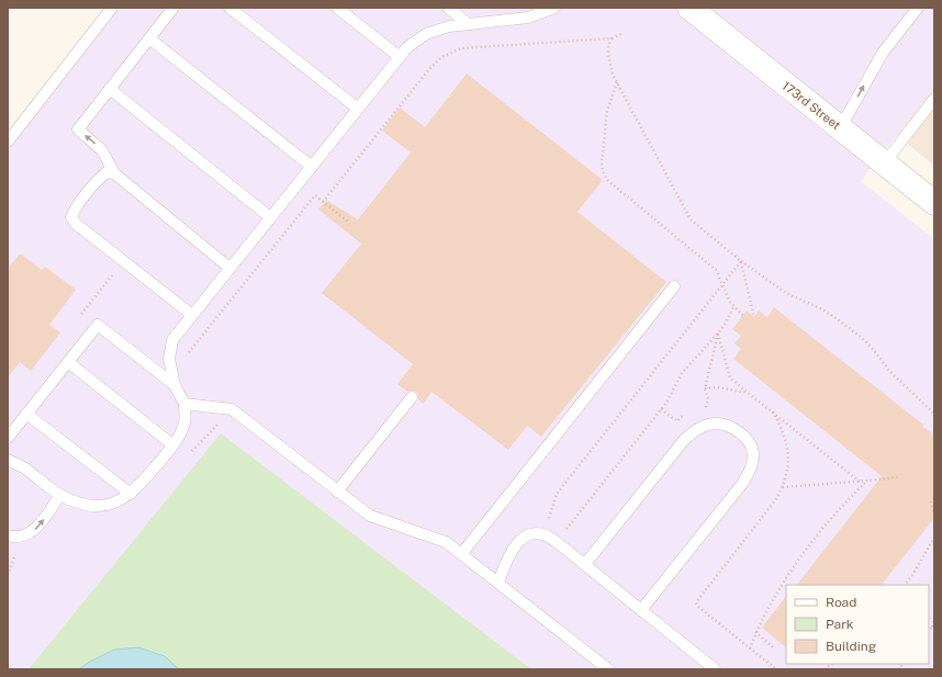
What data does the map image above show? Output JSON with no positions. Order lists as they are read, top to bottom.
{
  "streets": {
    "street": ["173rd Street"]
  },
  "legend": ["Road", "Park", "Building"]
}
